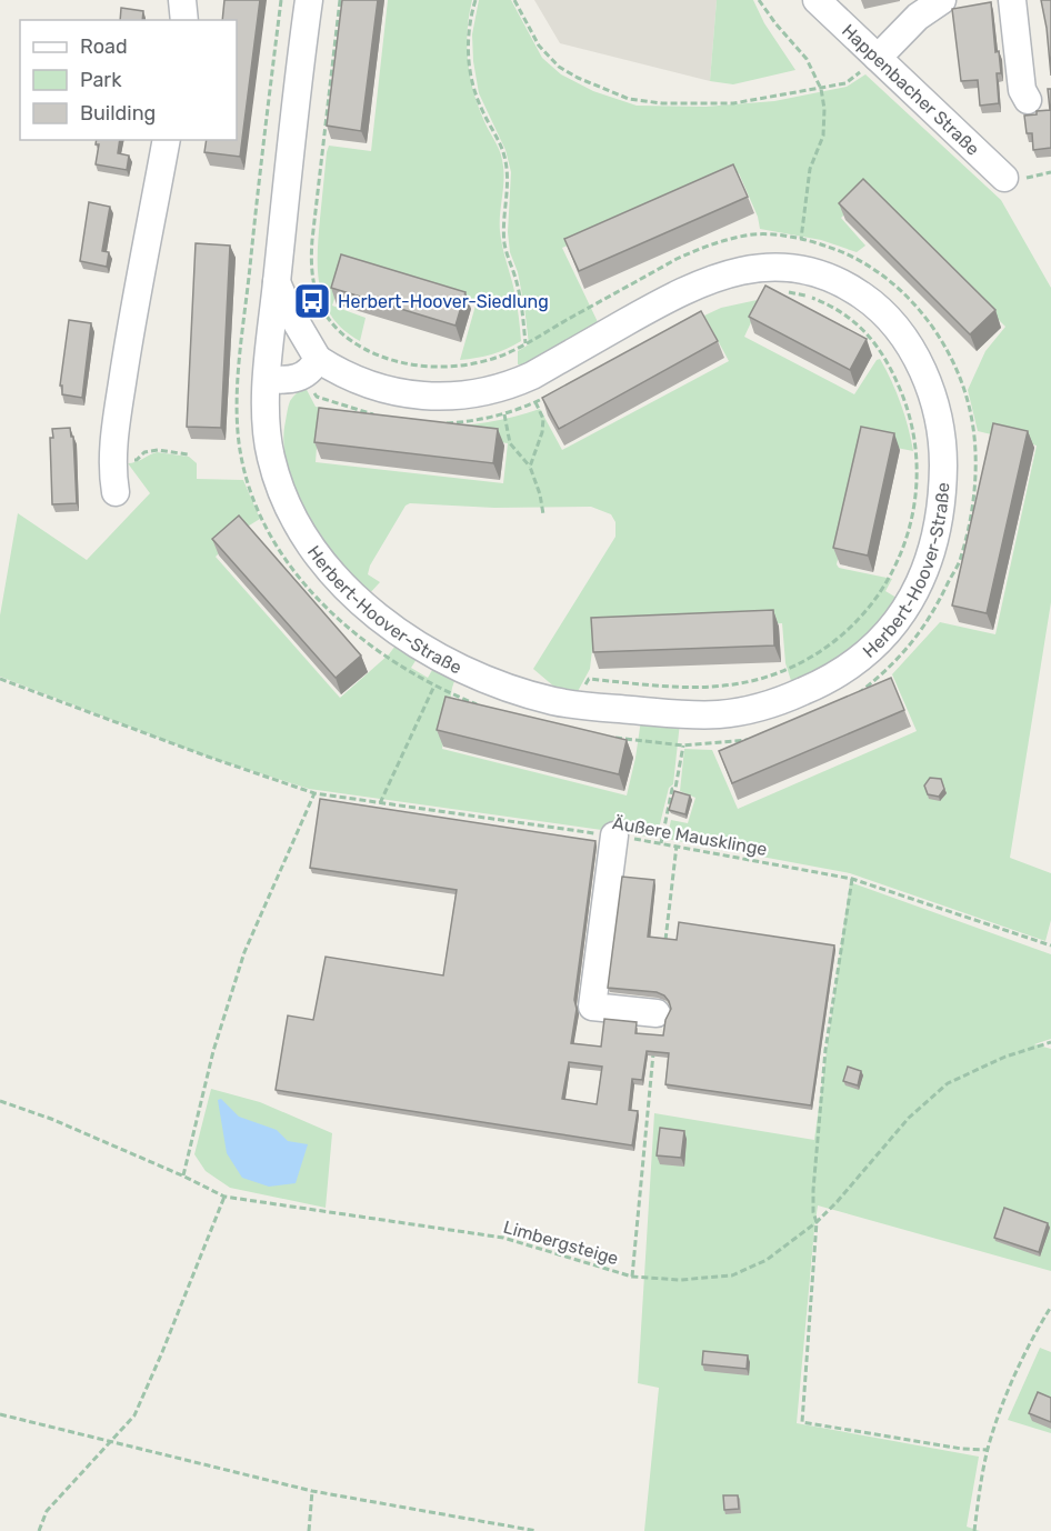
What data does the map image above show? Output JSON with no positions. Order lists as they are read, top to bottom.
{
  "streets": {
    "street": ["Happenbacher Straße", "Herbert-Hoover-Straße"],
    "path": ["Äußere Mausklinge", "Limbergsteige"]
  },
  "places": {
    "bus stop": ["Herbert-Hoover-Siedlung"]
  },
  "legend": ["Road", "Park", "Building"]
}
